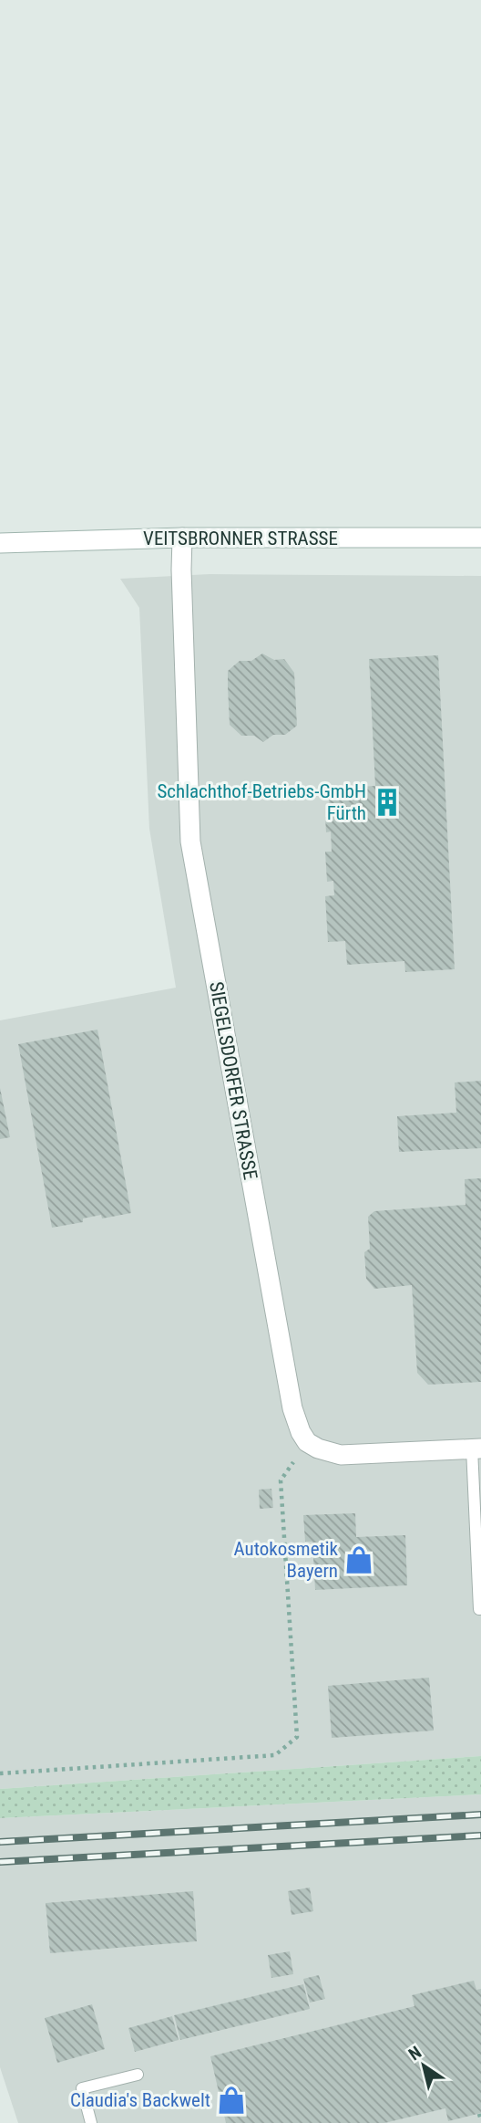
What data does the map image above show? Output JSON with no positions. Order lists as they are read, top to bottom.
{
  "streets": {
    "street": ["VEITSBRONNER STRASSE", "SIEGELSDORFER STRASSE"]
  },
  "crossings": [
    ["VEITSBRONNER STRASSE", "SIEGELSDORFER STRASSE"]
  ],
  "places": {
    "building": ["Schlachthof-Betriebs-GmbH Fürth"],
    "shop": ["Autokosmetik Bayern", "Claudia's Backwelt"]
  },
  "north": "top left"
}
